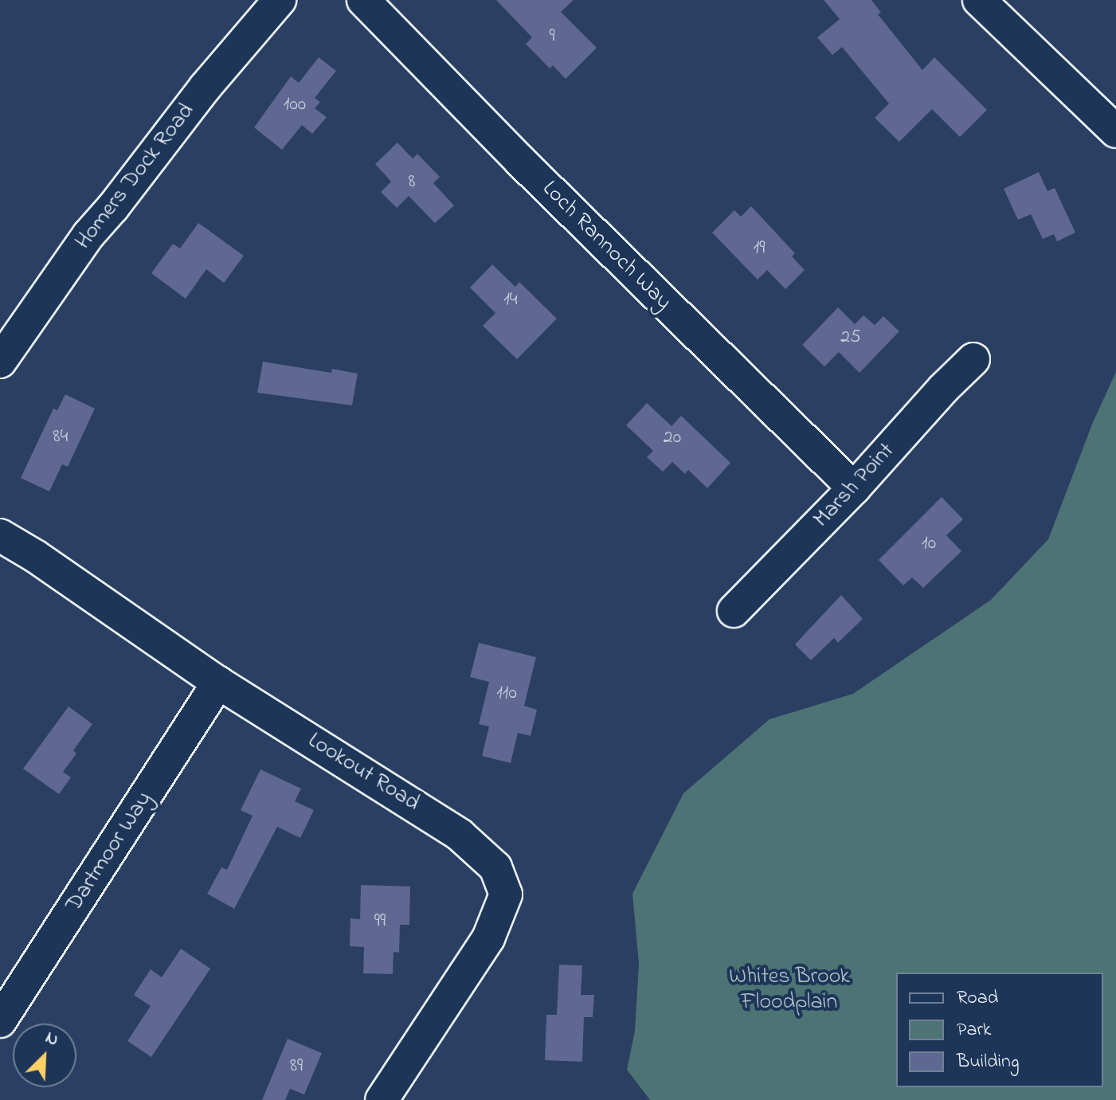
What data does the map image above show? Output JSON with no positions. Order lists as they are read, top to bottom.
{
  "streets": {
    "street": [
      "Homers Dock Road",
      "Loch Rannoch Way",
      "Marsh Point",
      "Lookout Road",
      "Dartmoor Way"
    ]
  },
  "crossings": [
    ["Loch Rannoch Way", "Marsh Point"],
    ["Lookout Road", "Dartmoor Way"]
  ],
  "parks": ["Whites Brook Floodplain"],
  "house_numbers": [
    "9",
    "100",
    "8",
    "19",
    "14",
    "25",
    "84",
    "20",
    "10",
    "110",
    "99",
    "89"
  ],
  "legend": ["Road", "Park", "Building"],
  "north": "top right"
}
